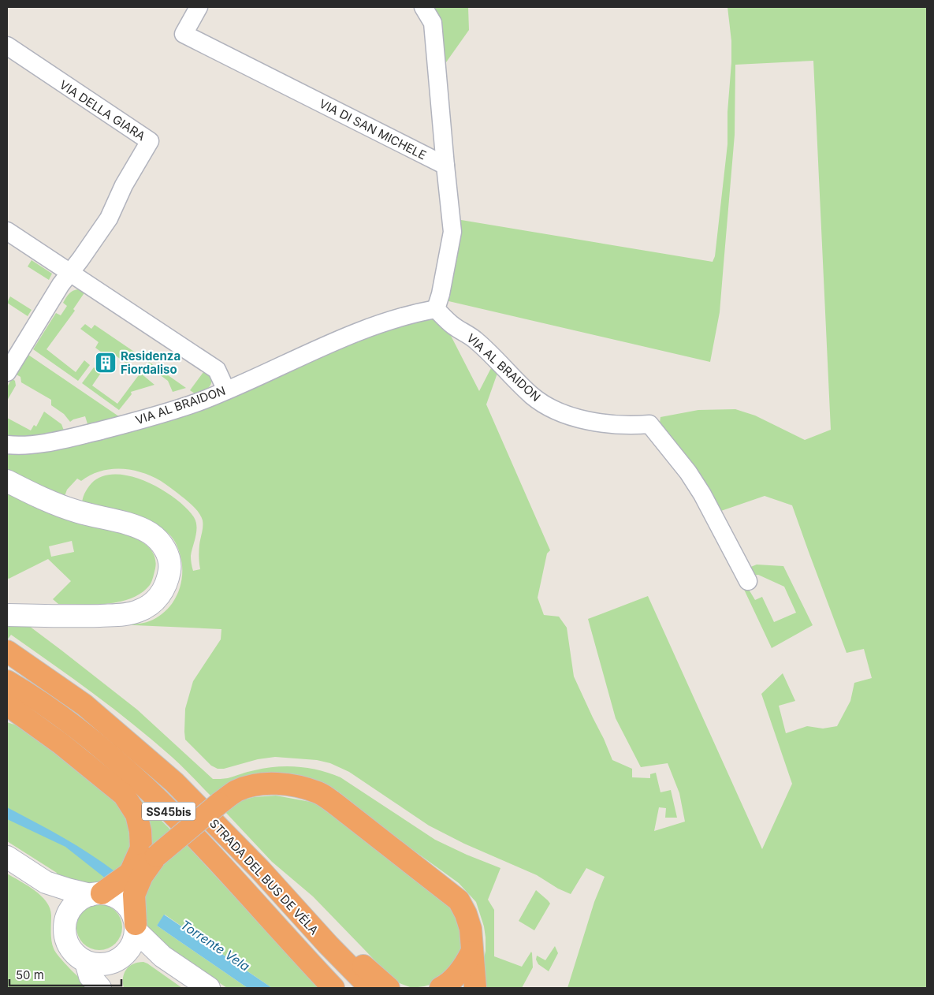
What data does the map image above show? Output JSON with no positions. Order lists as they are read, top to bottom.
{
  "streets": {
    "highway": ["SS45bis", "STRADA DEL BUS DE VÉLA"],
    "street": ["VIA DELLA GIARA", "VIA DI SAN MICHELE", "VIA AL BRAIDON"]
  },
  "water": ["Torrente Vela"],
  "places": {
    "building": ["Residenza Fiordaliso"]
  },
  "scale_bar": "50 m"
}
